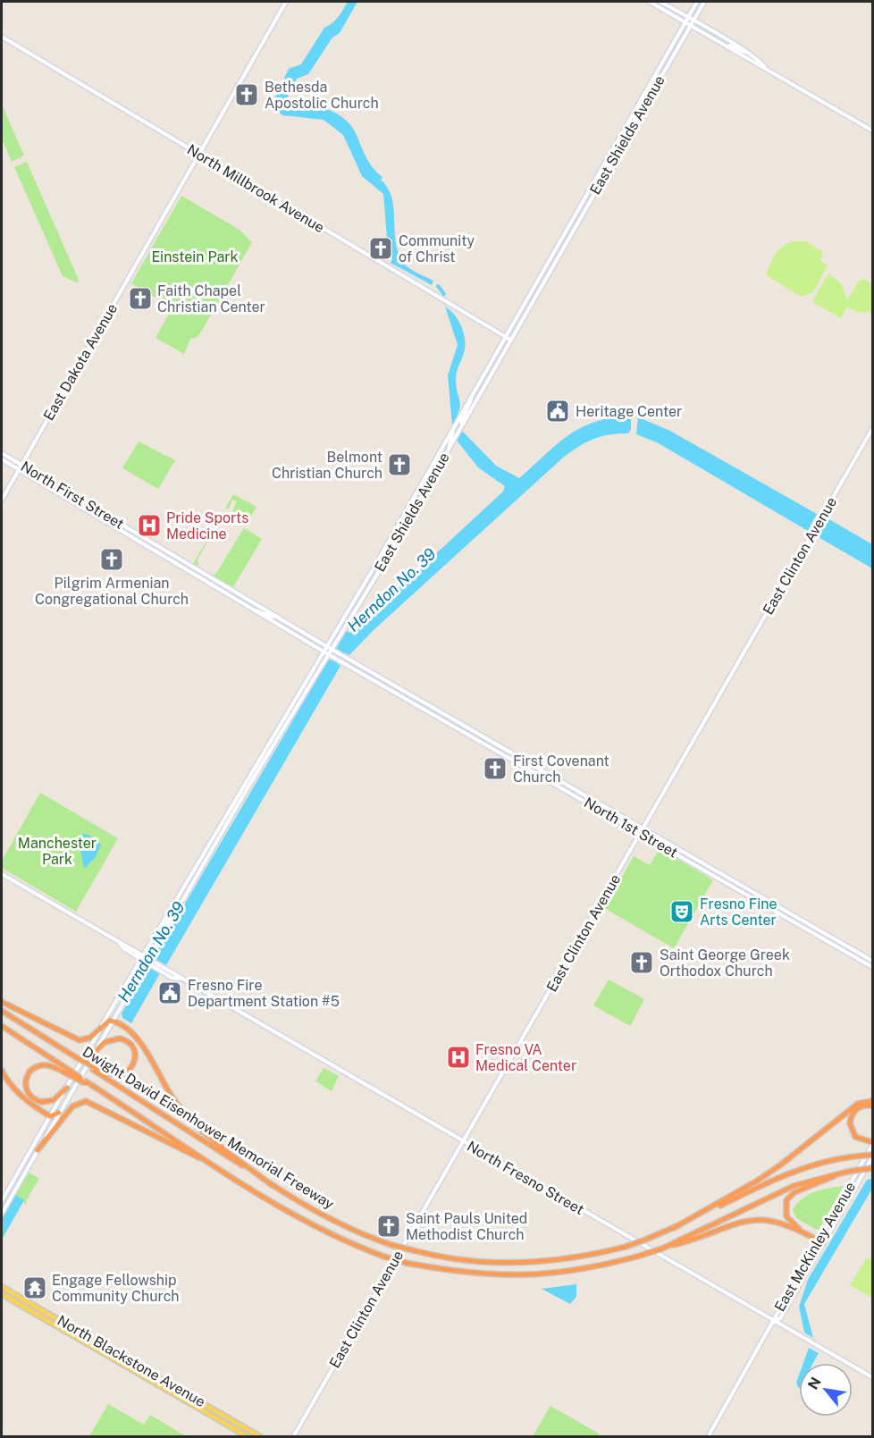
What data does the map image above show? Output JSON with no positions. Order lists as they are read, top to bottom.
{
  "streets": {
    "highway": ["Dwight David Eisenhower Memorial Freeway"],
    "main road": [
      "East Shields Avenue",
      "North Millbrook Avenue",
      "East Dakota Avenue",
      "North First Street",
      "East Clinton Avenue",
      "North 1st Street",
      "North Fresno Street",
      "East McKinley Avenue",
      "North Blackstone Avenue"
    ]
  },
  "crossings": [
    ["East Shields Avenue", "North Millbrook Avenue"],
    ["East Shields Avenue", "North First Street"],
    ["East Shields Avenue", "North Fresno Street"],
    ["North Millbrook Avenue", "East Dakota Avenue"],
    ["East Dakota Avenue", "North First Street"],
    ["North First Street", "North 1st Street"],
    ["East Clinton Avenue", "North 1st Street"],
    ["East Clinton Avenue", "North Fresno Street"],
    ["Dwight David Eisenhower Memorial Freeway", "East McKinley Avenue"],
    ["North Fresno Street", "East McKinley Avenue"]
  ],
  "water": ["Herndon No. 39"],
  "parks": ["Einstein Park", "Manchester Park"],
  "places": {
    "church": [
      "Bethesda Apostolic Church",
      "Community of Christ",
      "Faith Chapel Christian Center",
      "Belmont Christian Church",
      "Pilgrim Armenian Congregational Church",
      "First Covenant Church",
      "Saint George Greek Orthodox Church",
      "Saint Pauls United Methodist Church"
    ],
    "public building": ["Heritage Center", "Fresno Fire Department Station #5"],
    "hospital": ["Pride Sports Medicine", "Fresno VA Medical Center"],
    "theatre": ["Fresno Fine Arts Center"],
    "temple": ["Engage Fellowship Community Church"]
  },
  "north": "top left"
}
